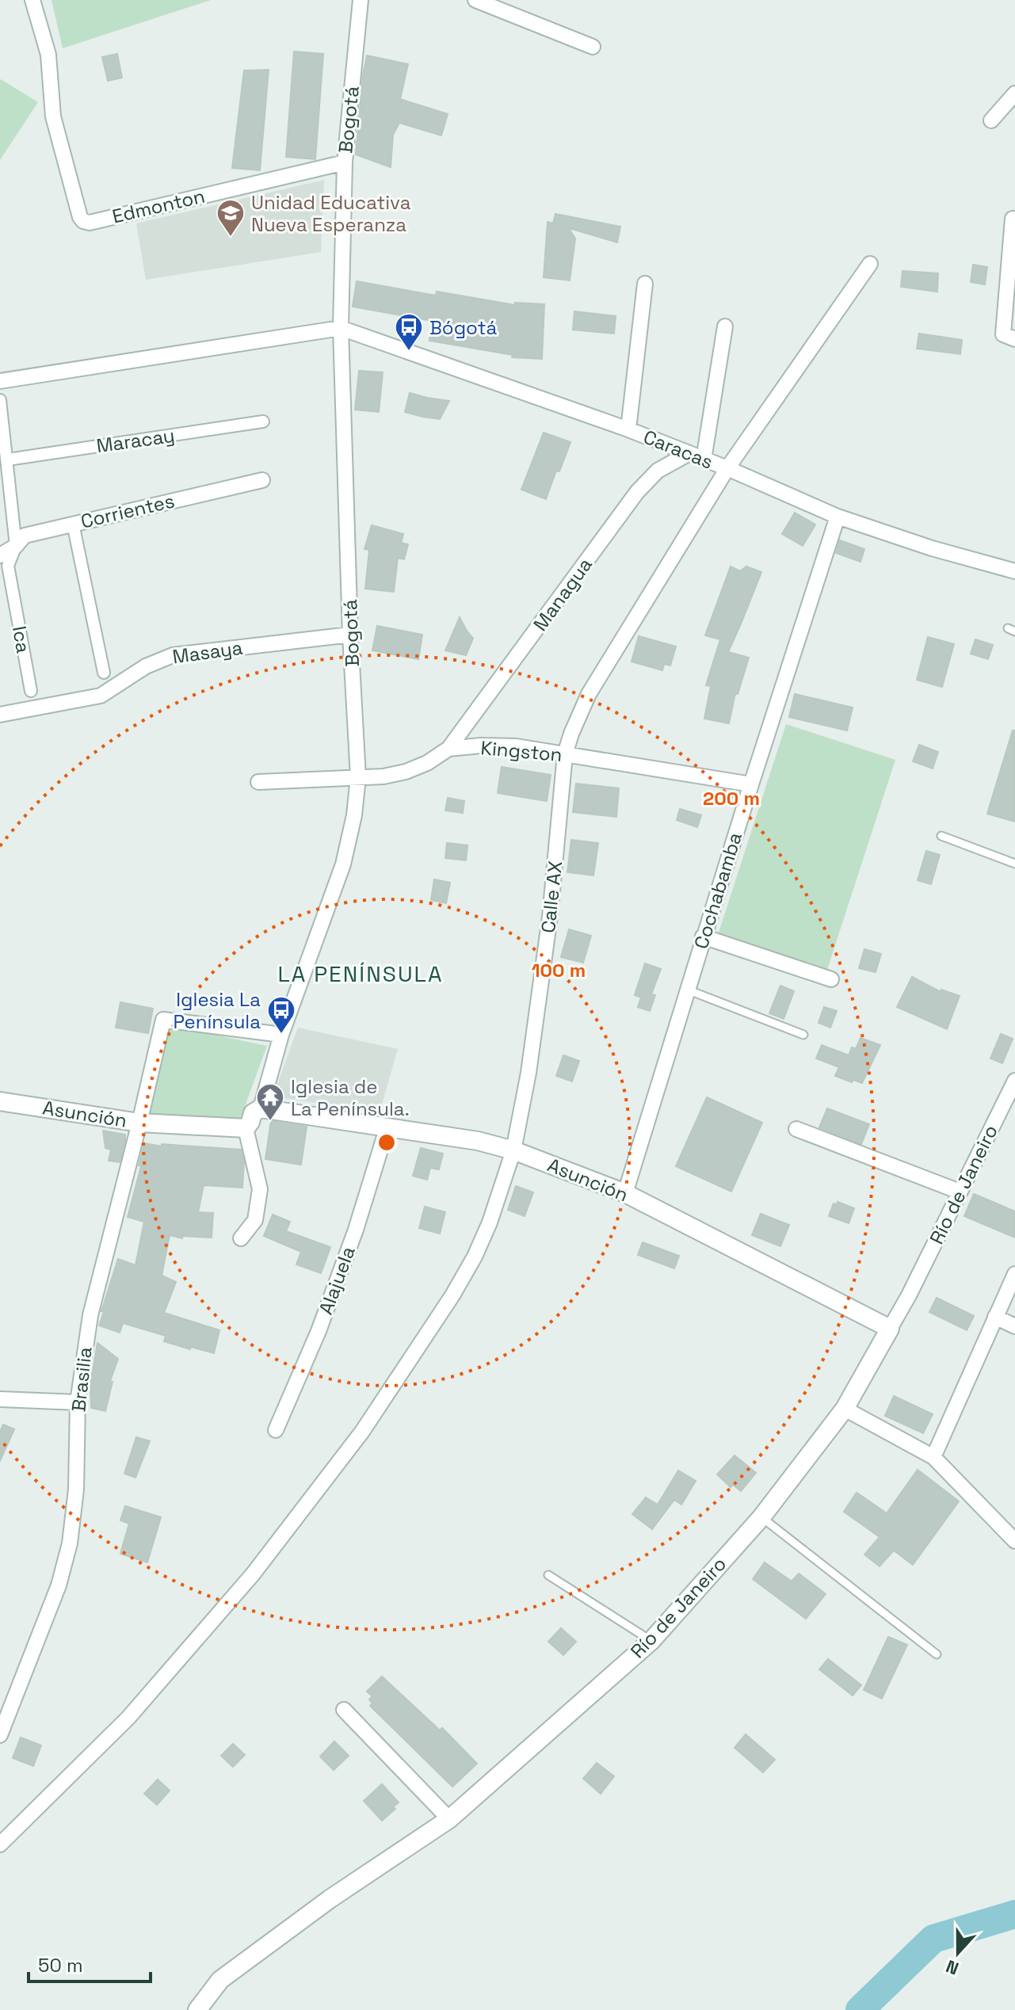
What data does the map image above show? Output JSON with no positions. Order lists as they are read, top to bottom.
{
  "streets": {
    "street": [
      "Bogotá",
      "Edmonton",
      "Maracay",
      "Caracas",
      "Corrientes",
      "Managua",
      "Ica",
      "Masaya",
      "Kingston",
      "Cochabamba",
      "Calle AX",
      "Asunción",
      "Río de Janeiro",
      "Alajuela",
      "Brasilia"
    ]
  },
  "crossings": [
    ["Bogotá", "Edmonton"],
    ["Bogotá", "Caracas"],
    ["Bogotá", "Masaya"],
    ["Bogotá", "Kingston"],
    ["Bogotá", "Asunción"],
    ["Bogotá", "Brasilia"],
    ["Maracay", "Ica"],
    ["Caracas", "Managua"],
    ["Caracas", "Cochabamba"],
    ["Caracas", "Calle AX"],
    ["Corrientes", "Ica"],
    ["Managua", "Kingston"],
    ["Kingston", "Cochabamba"],
    ["Kingston", "Calle AX"],
    ["Cochabamba", "Asunción"],
    ["Calle AX", "Asunción"],
    ["Asunción", "Río de Janeiro"],
    ["Asunción", "Alajuela"],
    ["Asunción", "Brasilia"]
  ],
  "districts": ["LA PENÍNSULA"],
  "places": {
    "school or university": ["Unidad Educativa Nueva Esperanza"],
    "bus stop": ["Bógotá", "Iglesia La Península"],
    "temple": ["Iglesia de La Península."]
  },
  "scale_bar": "50 m",
  "north": "bottom",
  "rings": ["200 m", "100 m"]
}
